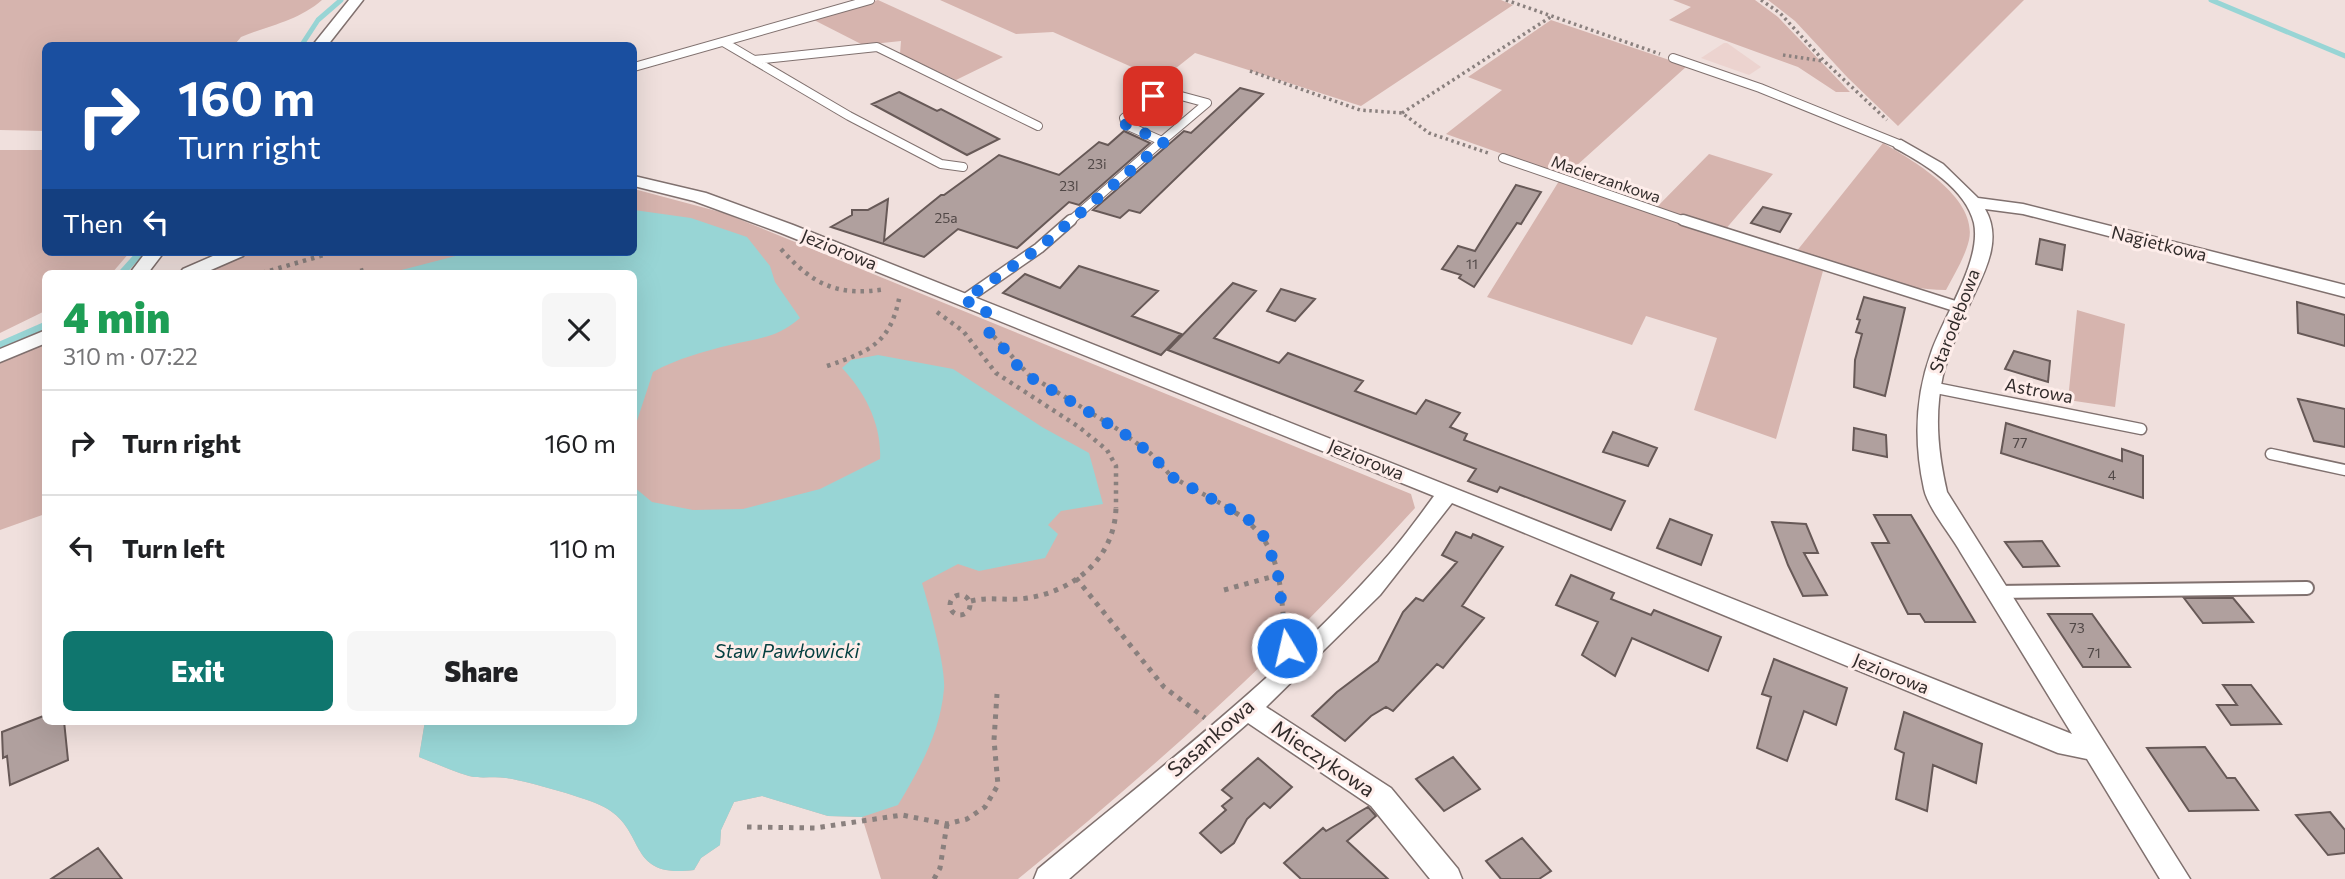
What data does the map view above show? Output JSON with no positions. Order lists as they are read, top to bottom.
{
  "streets": {
    "street": [
      "Nagietkowa",
      "Jeziorowa",
      "Starodębowa",
      "Sasankowa",
      "Mieczykowa"
    ],
    "lane": ["Macierzankowa", "Astrowa"]
  },
  "crossings": [
    ["Macierzankowa", "Starodębowa"],
    ["Nagietkowa", "Starodębowa"],
    ["Jeziorowa", "Starodębowa"],
    ["Jeziorowa", "Sasankowa"],
    ["Starodębowa", "Astrowa"],
    ["Sasankowa", "Mieczykowa"]
  ],
  "water": ["Staw Pawłowicki"],
  "house_numbers": [
    "23i",
    "23l",
    "25a",
    "11",
    "77",
    "4",
    "73",
    "71"
  ],
  "page": {
    "turn": ["160 m", "Turn right"],
    "then": "Then",
    "heading": ["4 min", "310 m · 07:22"],
    "list": [
      {
        "name": "Turn right",
        "value": "160 m"
      },
      {
        "name": "Turn left",
        "value": "110 m"
      }
    ],
    "buttons": ["Exit", "Share"]
  }
}
